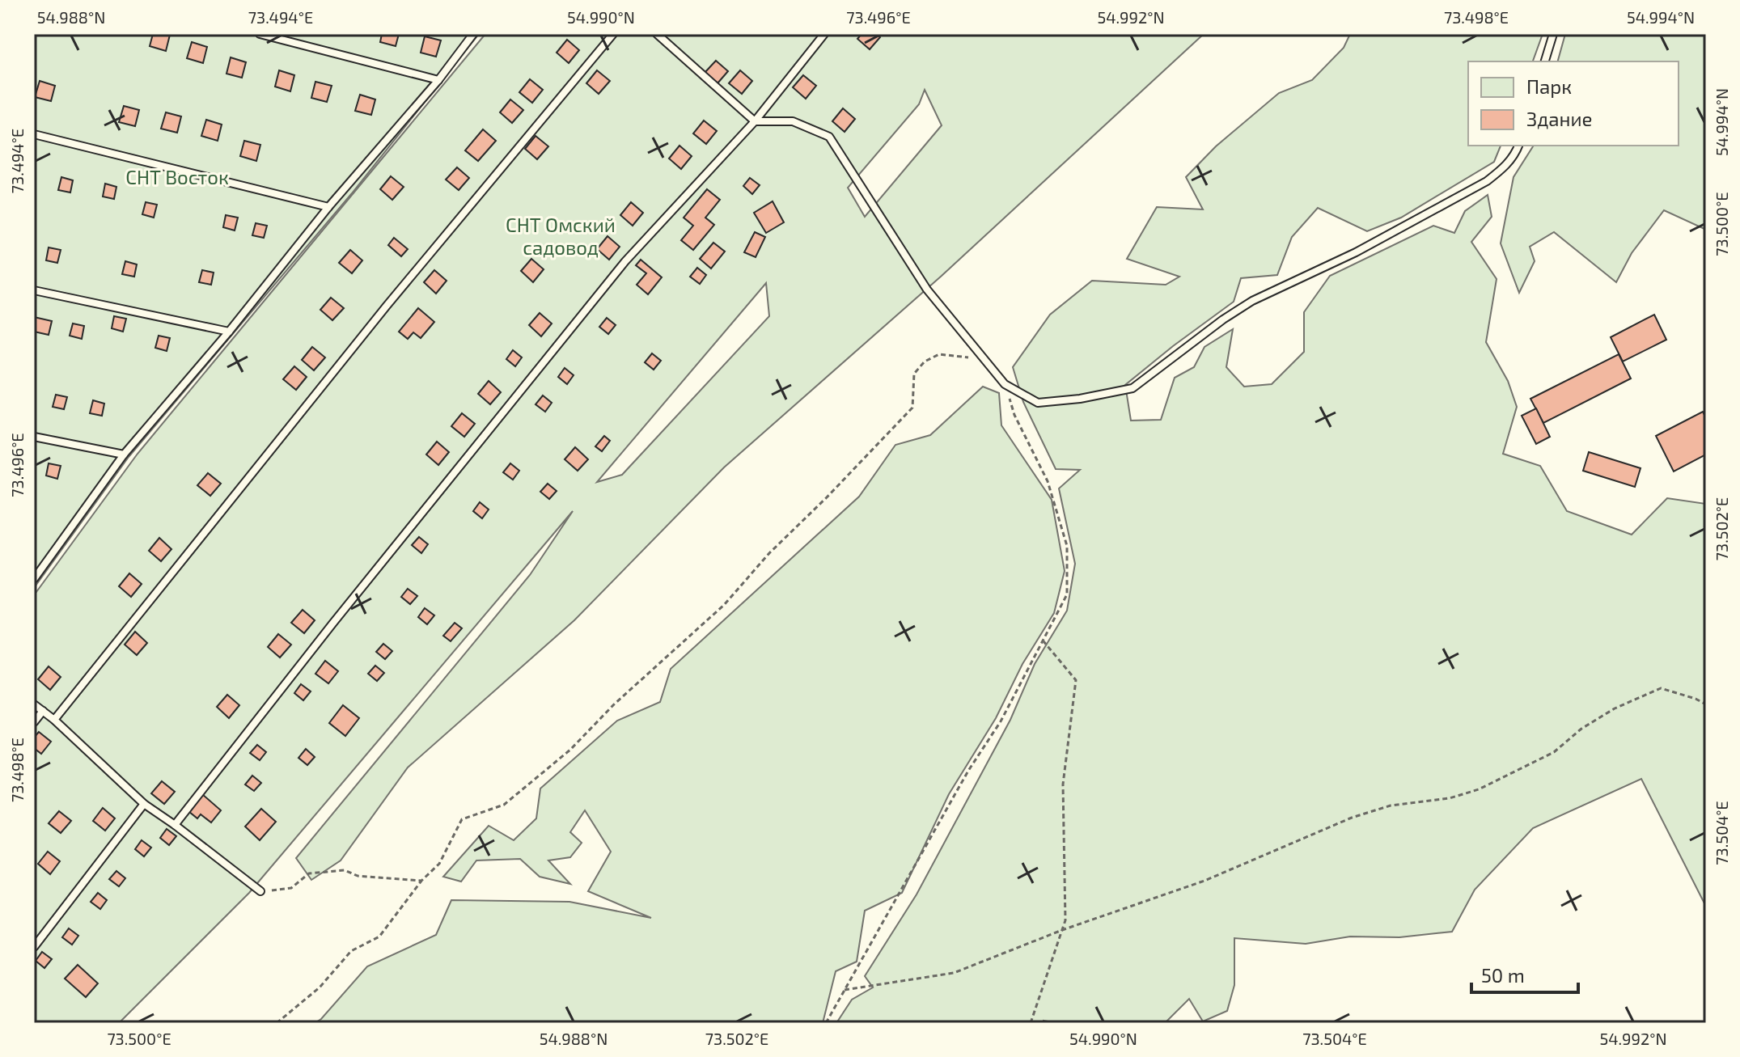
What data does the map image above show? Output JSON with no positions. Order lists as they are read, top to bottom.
{
  "parks": ["СНТ Восток", "СНТ Омский садовод"],
  "legend": ["Парк", "Здание"],
  "scale_bar": "50 m",
  "coordinates": [
    "54.988°N",
    "73.494°E",
    "54.990°N",
    "73.496°E",
    "54.992°N",
    "73.498°E",
    "54.994°N",
    "73.500°E",
    "73.502°E",
    "73.504°E"
  ]
}
